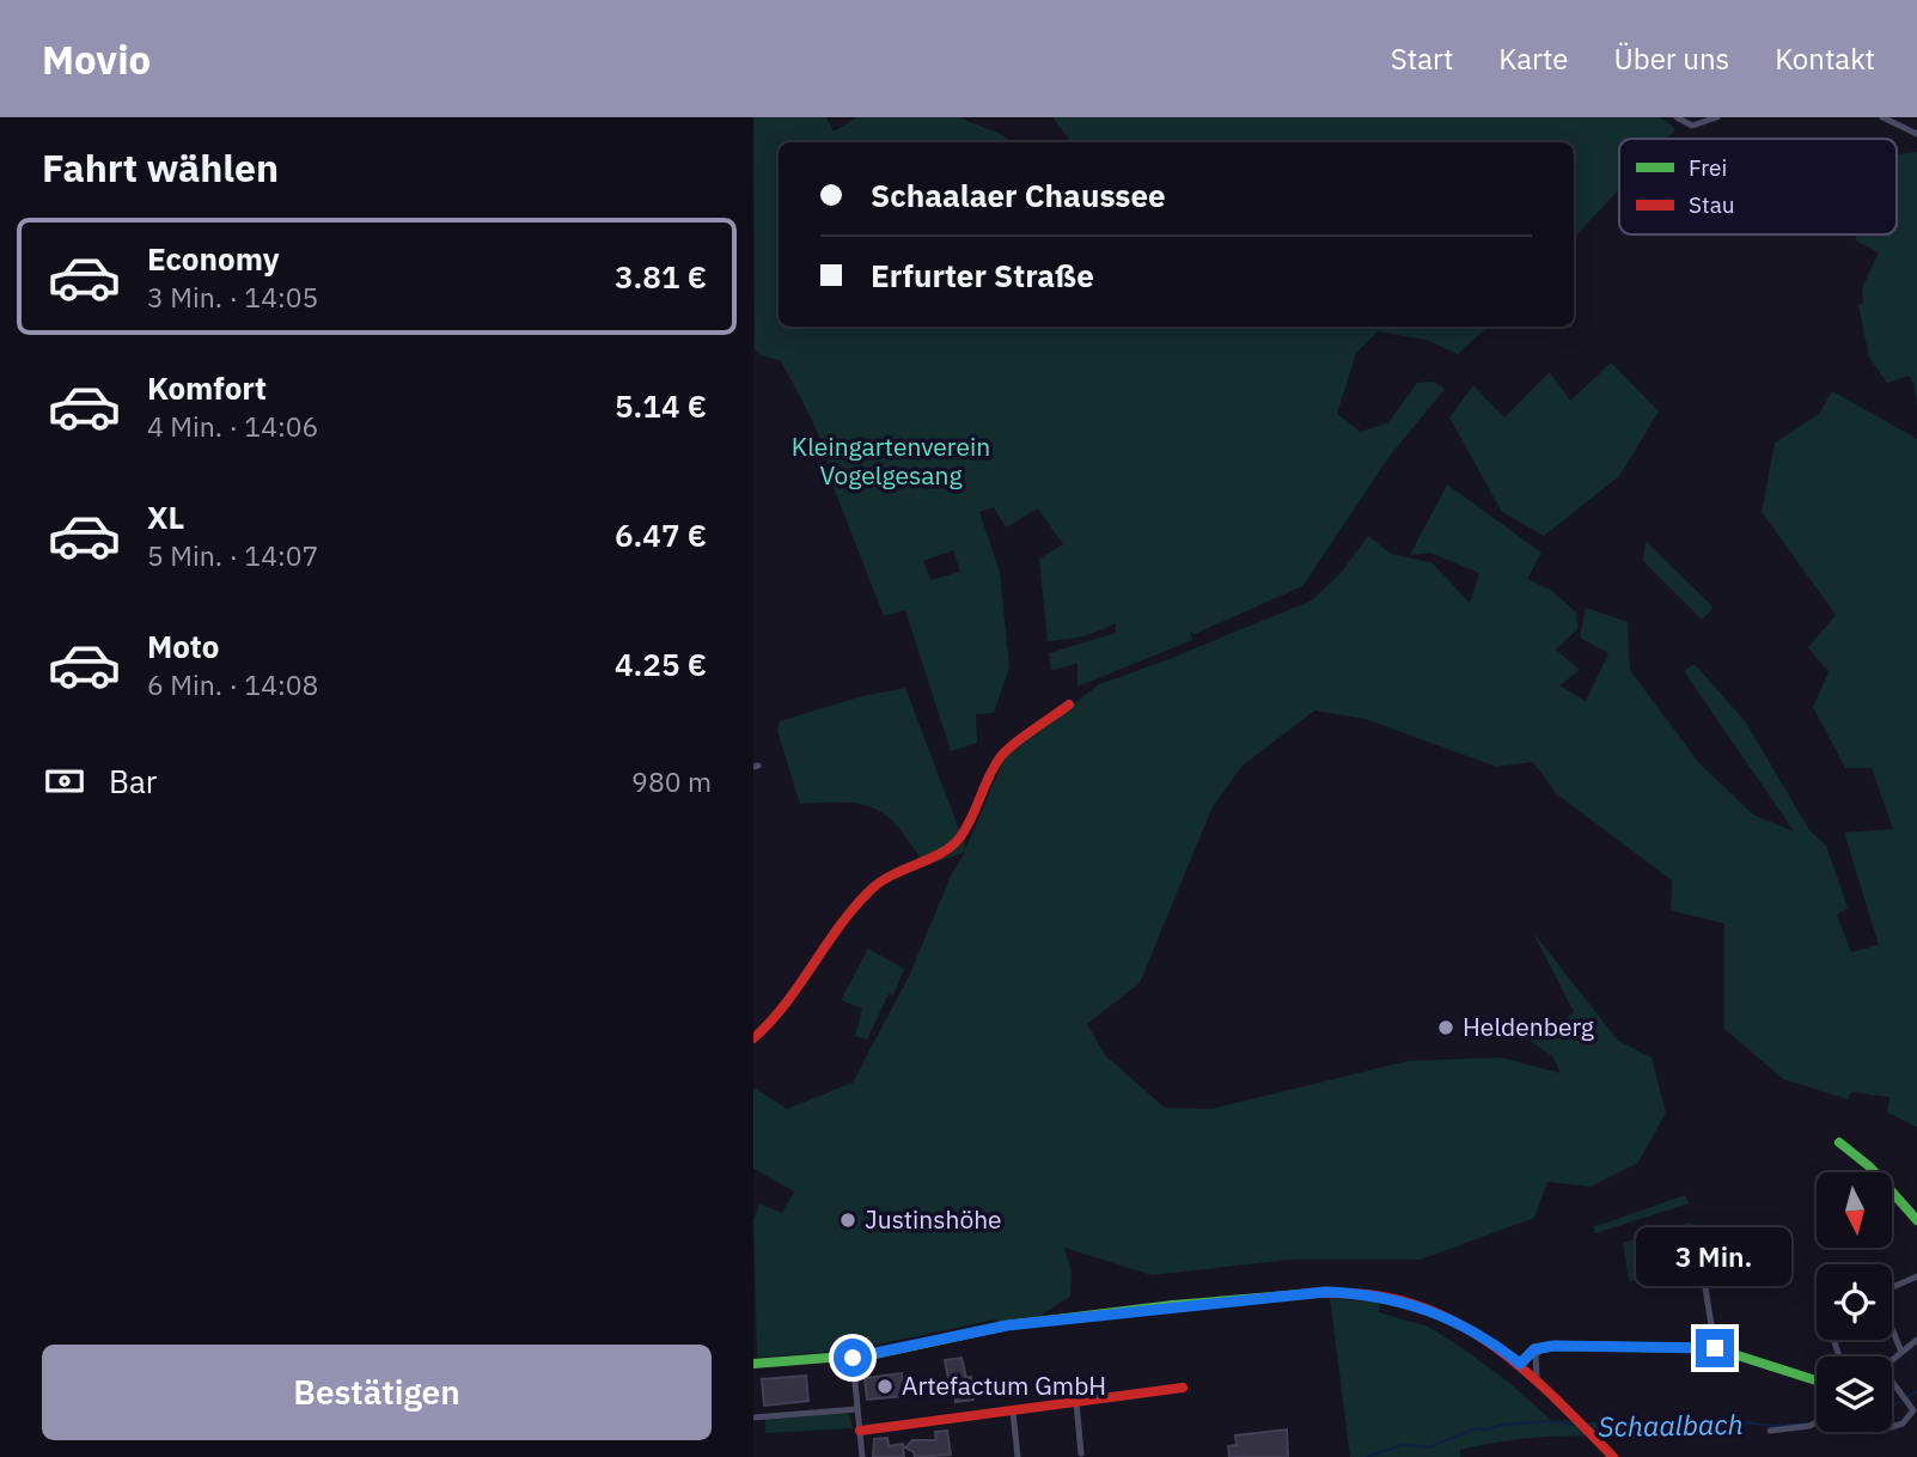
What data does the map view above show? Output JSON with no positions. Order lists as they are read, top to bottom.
{
  "water": ["Schaalbach"],
  "parks": ["Kleingartenverein Vogelgesang"],
  "places": ["Heldenberg", "Justinshöhe", "Artefactum GmbH"],
  "legend": ["Frei", "Stau"],
  "north": "bottom",
  "page": {
    "header": "Movio",
    "nav": [
      "Start",
      "Karte",
      "Über uns",
      "Kontakt"
    ],
    "heading": "Fahrt wählen",
    "banner": ["Schaalaer Chaussee", "Erfurter Straße"],
    "list": [
      {
        "name": "Economy",
        "note": "3 Min. · 14:05",
        "value": "3.81 €"
      },
      {
        "name": "Komfort",
        "note": "4 Min. · 14:06",
        "value": "5.14 €"
      },
      {
        "name": "XL",
        "note": "5 Min. · 14:07",
        "value": "6.47 €"
      },
      {
        "name": "Moto",
        "note": "6 Min. · 14:08",
        "value": "4.25 €"
      }
    ],
    "pay": ["Bar", "980 m"],
    "bubble": "3 Min.",
    "buttons": "Bestätigen"
  }
}
